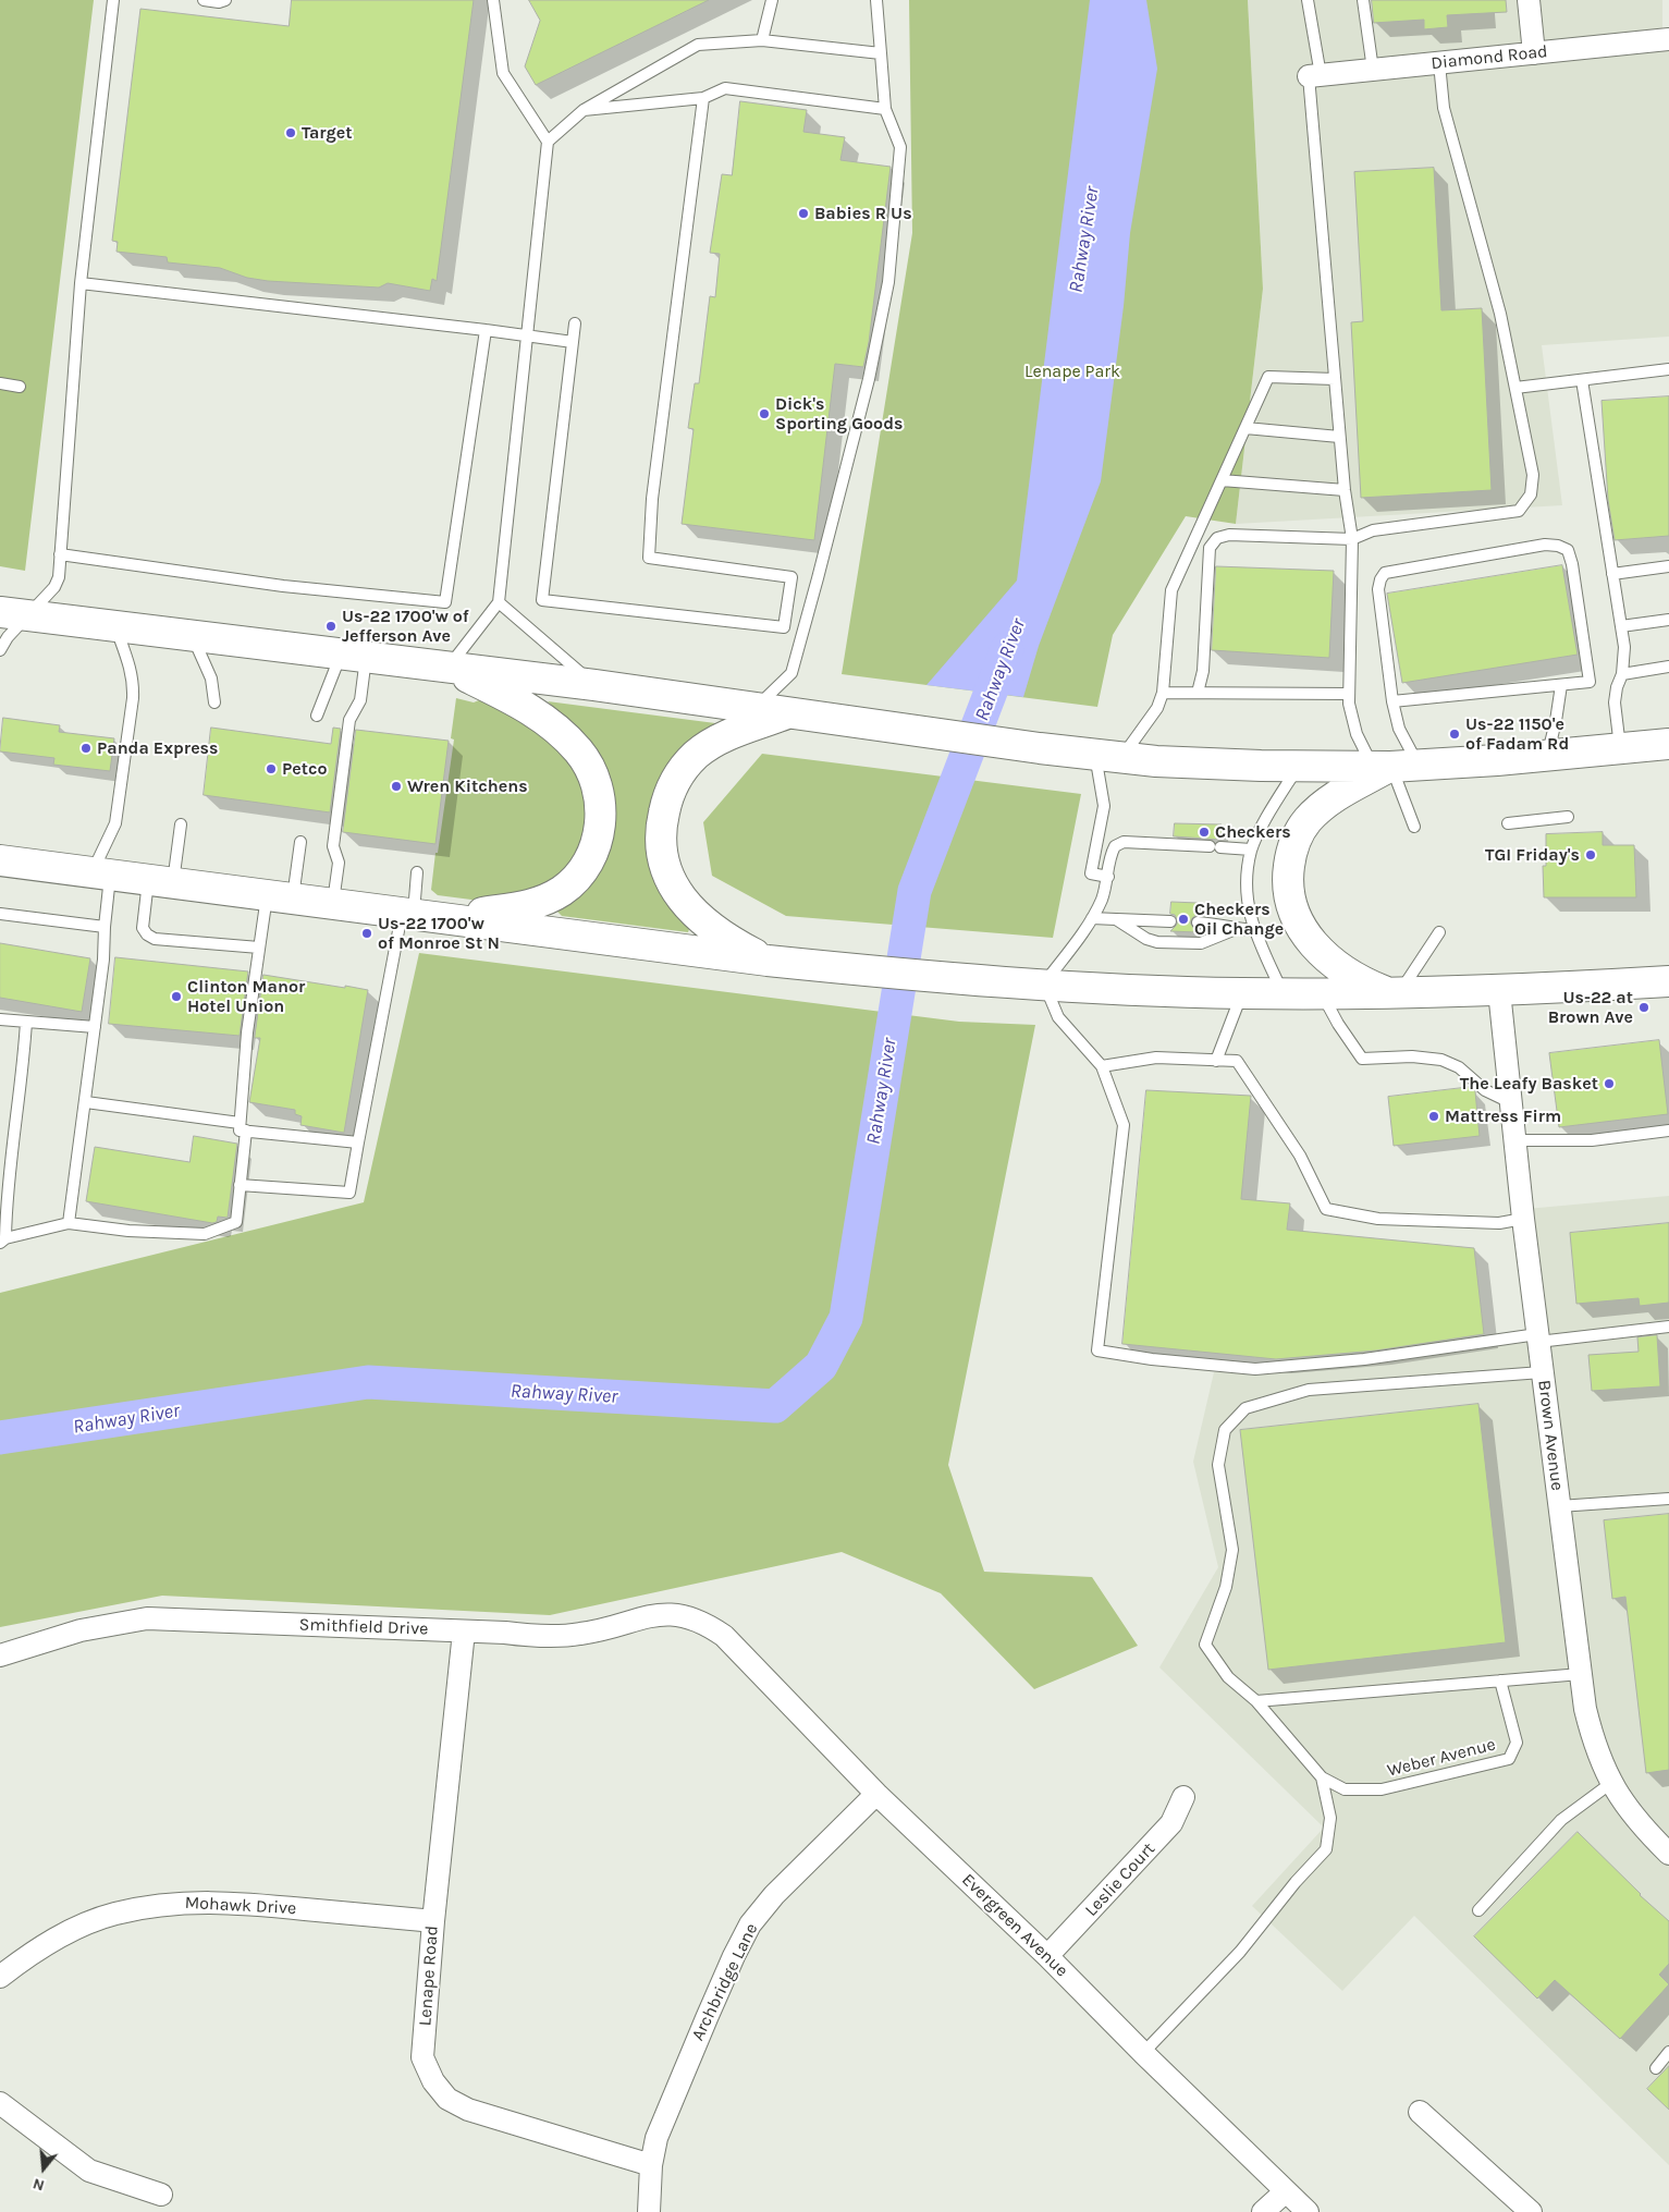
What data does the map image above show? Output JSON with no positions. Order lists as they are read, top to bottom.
{
  "streets": {
    "street": [
      "Diamond Road",
      "Brown Avenue",
      "Smithfield Drive",
      "Leslie Court",
      "Mohawk Drive",
      "Evergreen Avenue",
      "Lenape Road",
      "Archbridge Lane"
    ],
    "lane": ["Weber Avenue"]
  },
  "crossings": [
    ["Smithfield Drive", "Evergreen Avenue"],
    ["Smithfield Drive", "Lenape Road"],
    ["Leslie Court", "Evergreen Avenue"],
    ["Mohawk Drive", "Lenape Road"],
    ["Evergreen Avenue", "Archbridge Lane"],
    ["Lenape Road", "Archbridge Lane"]
  ],
  "water": ["Rahway River"],
  "parks": ["Lenape Park"],
  "places": [
    "Target",
    "Babies R Us",
    "Dick's Sporting Goods",
    "Us-22 1700'w of Jefferson Ave",
    "Us-22 1150'e of Fadam Rd",
    "Panda Express",
    "Petco",
    "Wren Kitchens",
    "Checkers",
    "TGI Friday's",
    "Checkers Oil Change",
    "Us-22 1700'w of Monroe St N",
    "Clinton Manor Hotel Union",
    "Us-22 at Brown Ave",
    "The Leafy Basket",
    "Mattress Firm"
  ],
  "north": "bottom"
}
